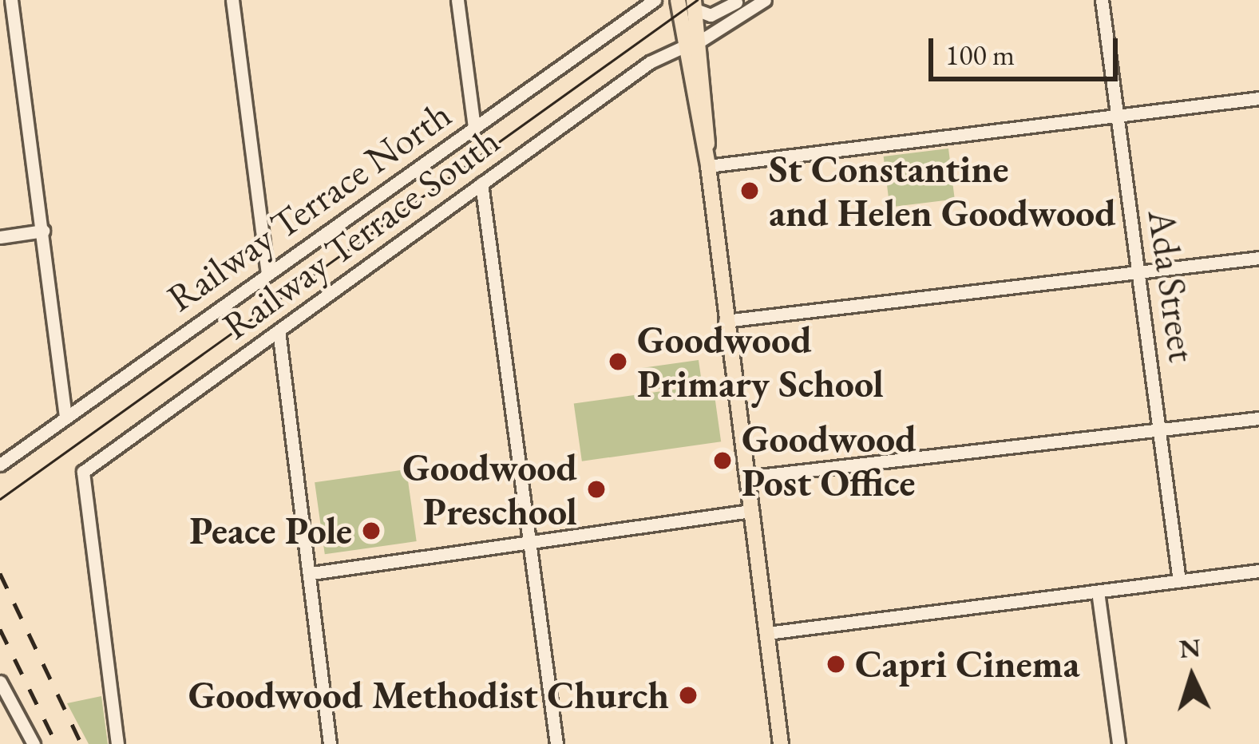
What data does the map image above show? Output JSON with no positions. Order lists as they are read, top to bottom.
{
  "streets": {
    "street": ["Railway Terrace North", "Railway Terrace South", "Ada Street"]
  },
  "places": [
    "St Constantine and Helen Goodwood",
    "Goodwood Primary School",
    "Goodwood Post Office",
    "Goodwood Preschool",
    "Peace Pole",
    "Capri Cinema",
    "Goodwood Methodist Church"
  ],
  "scale_bar": "100 m",
  "north": "top"
}
